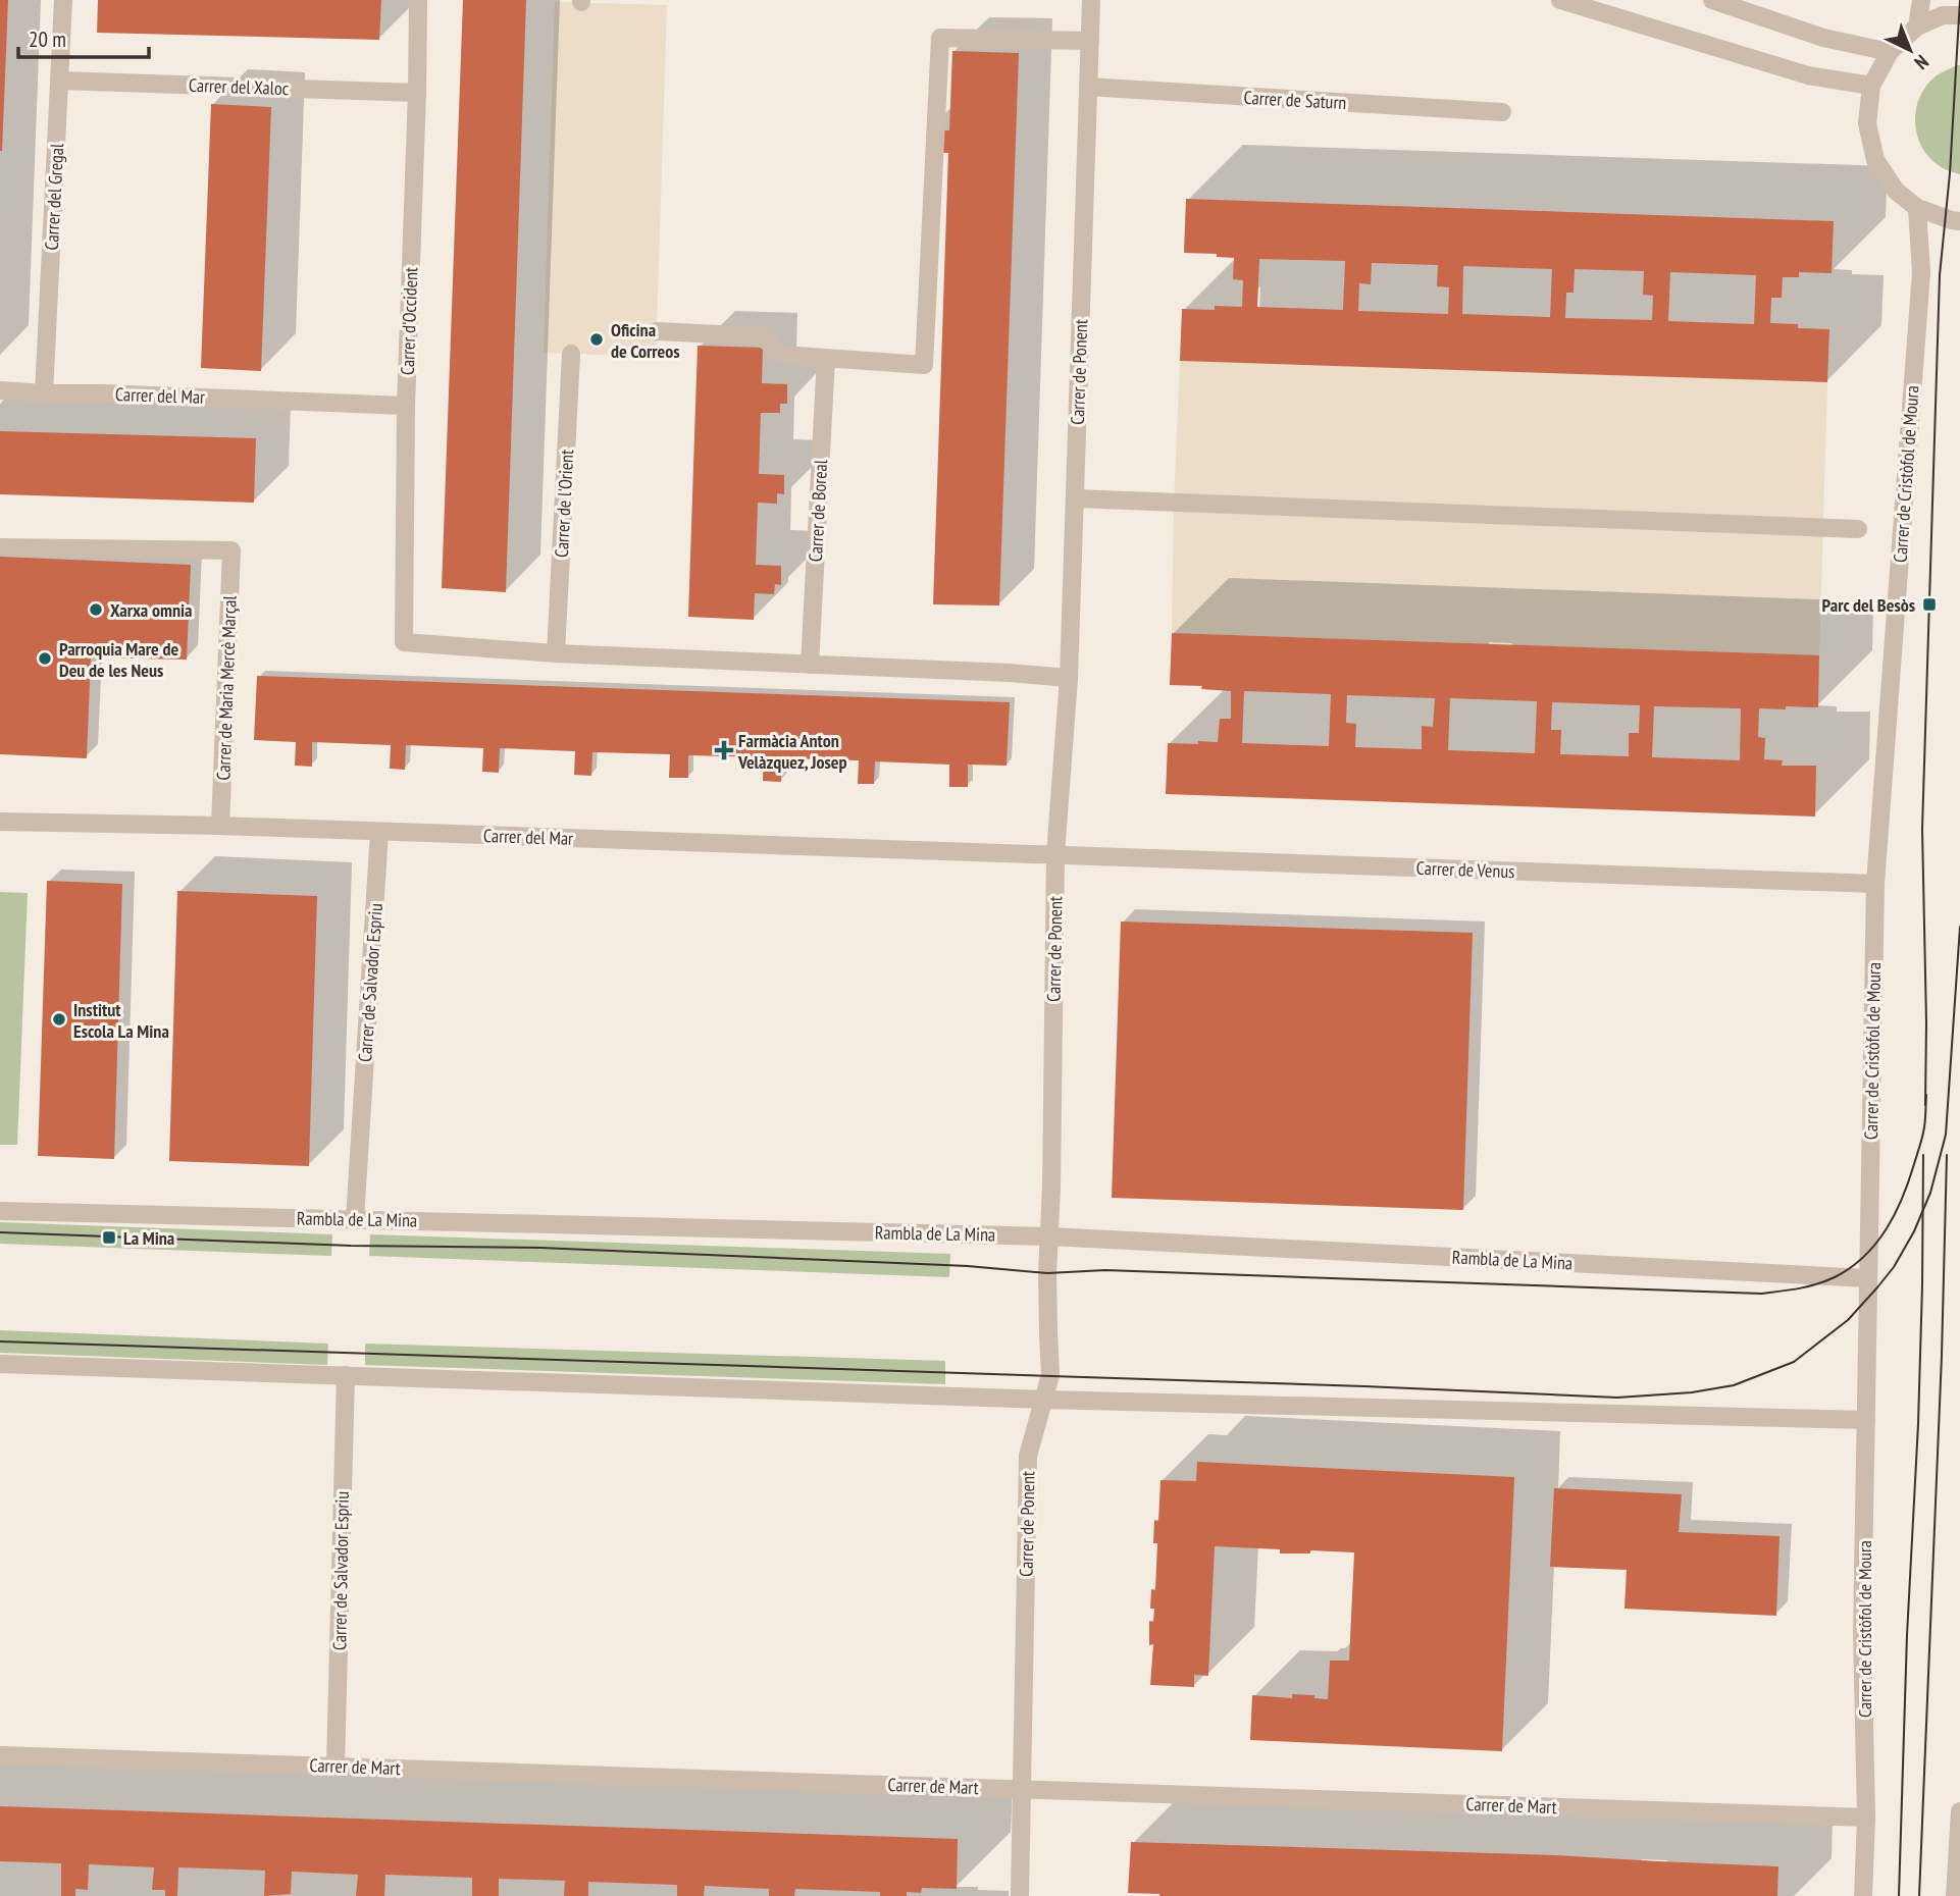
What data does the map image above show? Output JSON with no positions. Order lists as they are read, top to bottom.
{
  "streets": {
    "street": [
      "Carrer del Xaloc",
      "Carrer de Saturn",
      "Carrer del Gregal",
      "Carrer d'Occident",
      "Carrer de Ponent",
      "Carrer del Mar",
      "Carrer de Cristòfol de Moura",
      "Carrer de l'Orient",
      "Carrer de Boreal",
      "Carrer de Maria Mercè Marçal",
      "Carrer de Venus",
      "Carrer de Salvador Espriu",
      "Rambla de La Mina",
      "Carrer de Mart"
    ]
  },
  "crossings": [
    ["Carrer del Xaloc", "Carrer del Gregal"],
    ["Carrer del Xaloc", "Carrer d'Occident"],
    ["Carrer de Saturn", "Carrer de Ponent"],
    ["Carrer del Gregal", "Carrer del Mar"],
    ["Carrer d'Occident", "Carrer del Mar"],
    ["Carrer d'Occident", "Carrer de l'Orient"],
    ["Carrer de Ponent", "Carrer del Mar"],
    ["Carrer de Ponent", "Carrer de Venus"],
    ["Carrer de Ponent", "Rambla de La Mina"],
    ["Carrer de Ponent", "Carrer de Mart"],
    ["Carrer del Mar", "Carrer de Maria Mercè Marçal"],
    ["Carrer del Mar", "Carrer de Venus"],
    ["Carrer del Mar", "Carrer de Salvador Espriu"],
    ["Carrer de Cristòfol de Moura", "Carrer de Venus"],
    ["Carrer de Cristòfol de Moura", "Rambla de La Mina"],
    ["Carrer de Cristòfol de Moura", "Carrer de Mart"],
    ["Carrer de Salvador Espriu", "Rambla de La Mina"],
    ["Carrer de Salvador Espriu", "Carrer de Mart"]
  ],
  "places": {
    "other": [
      "Oficina de Correos",
      "Xarxa omnia",
      "Parroquia Mare de Deu de les Neus",
      "Institut Escola La Mina"
    ],
    "transit": ["Parc del Besòs", "La Mina"],
    "health": ["Farmàcia Anton Velàzquez, Josep"]
  },
  "scale_bar": "20 m",
  "north": "bottom right"
}
